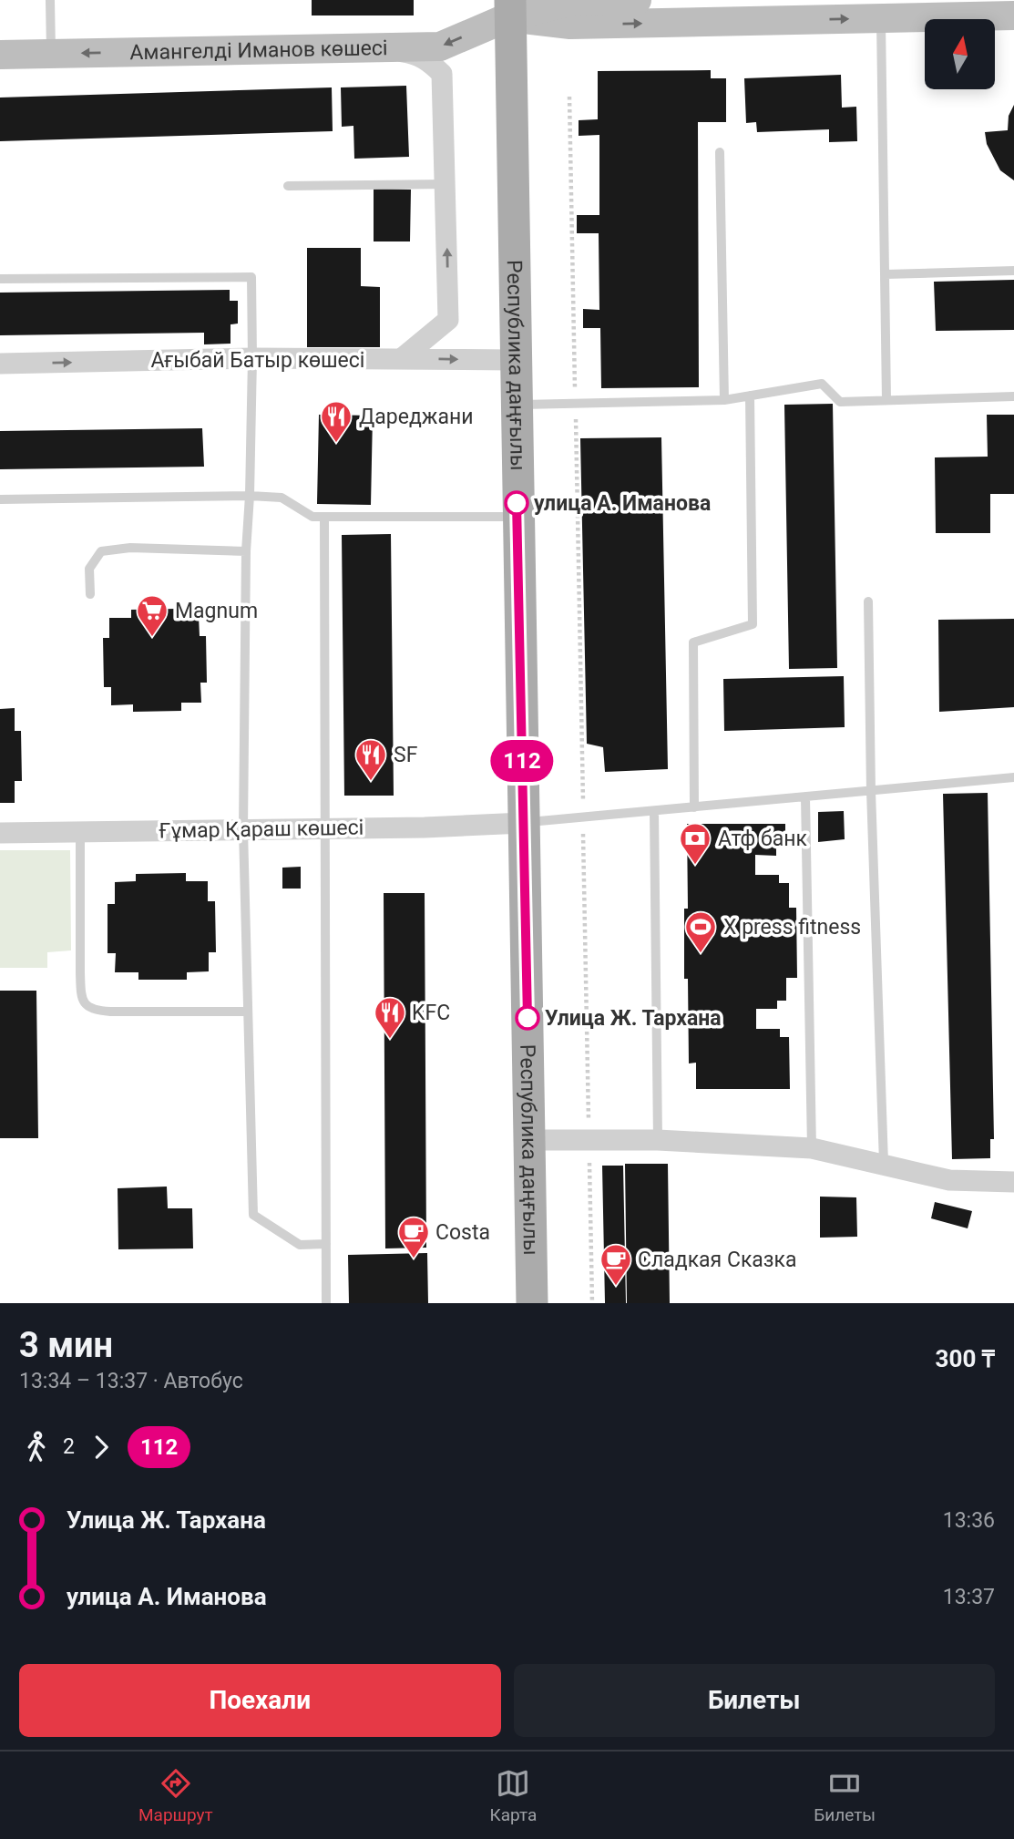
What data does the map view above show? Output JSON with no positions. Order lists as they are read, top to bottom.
{
  "streets": {
    "main road": ["Амангелді Иманов көшесі", "Республика даңғылы"],
    "street": ["Ағыбай Батыр көшесі", "Ғұмар Қараш көшесі"]
  },
  "crossings": [
    ["Амангелді Иманов көшесі", "Республика даңғылы"],
    ["Ағыбай Батыр көшесі", "Республика даңғылы"],
    ["Республика даңғылы", "Ғұмар Қараш көшесі"]
  ],
  "one_way": ["Амангелді Иманов көшесі", "Ағыбай Батыр көшесі"],
  "places": {
    "restaurant": ["Дареджани", "SF", "KFC"],
    "other": ["улица А. Иманова", "Улица Ж. Тархана"],
    "supermarket": ["Magnum"],
    "bank": ["Атф банк"],
    "sports": ["X press fitness"],
    "cafe": ["Costa", "Сладкая Сказка"]
  },
  "lines": ["bus line 112"],
  "north": "top",
  "page": {
    "on_map": "112",
    "heading": ["3 мин", "13:34 – 13:37 · Автобус", "300 ₸"],
    "legs": ["2", "112"],
    "list": [
      {
        "name": "Улица Ж. Тархана",
        "value": "13:36"
      },
      {
        "name": "улица А. Иманова",
        "value": "13:37"
      }
    ],
    "buttons": ["Поехали", "Билеты"],
    "tabs": ["Маршрут", "Карта", "Билеты"]
  }
}
